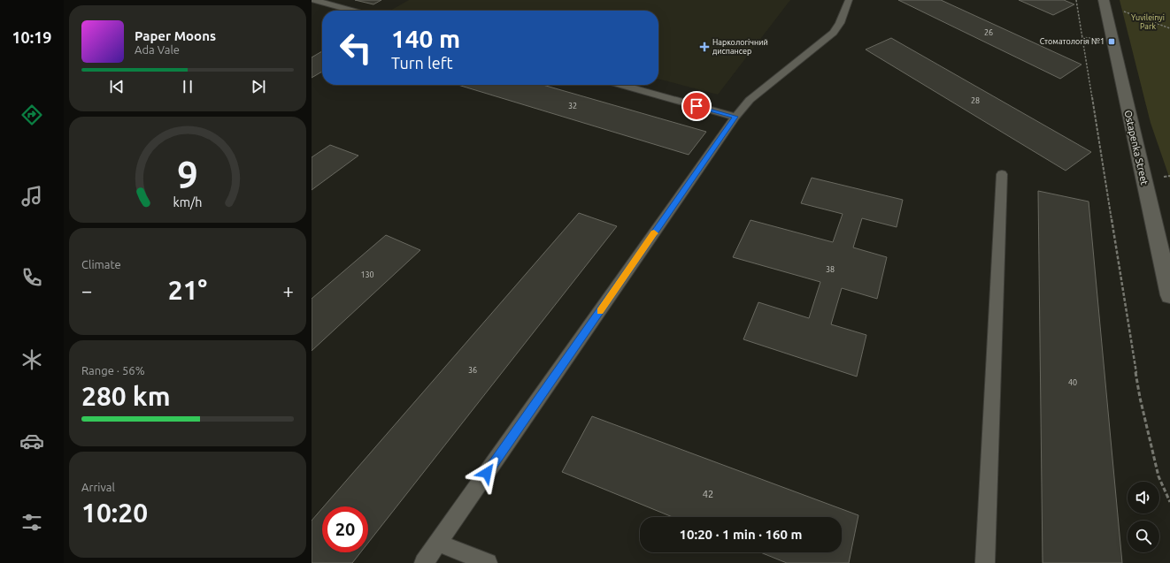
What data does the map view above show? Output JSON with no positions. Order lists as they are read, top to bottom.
{
  "streets": {
    "street": ["Ostapenka Street"]
  },
  "parks": ["Yuvileinyi Park"],
  "places": {
    "transit": ["Стоматологія №1"],
    "health": ["Наркологічний диспансер"]
  },
  "house_numbers": [
    "26",
    "28",
    "32",
    "38",
    "130",
    "36",
    "40",
    "42"
  ],
  "page": {
    "tabs": "10:19",
    "turn": ["140 m", "Turn left"],
    "song": ["Paper Moons", "Ada Vale"],
    "tile": [
      "Climate",
      ["Range · 56%", "280 km"],
      ["Arrival", "10:20"]
    ],
    "heat": ["−", "21°", "+"],
    "limit": "20",
    "trip": "10:20 · 1 min · 160 m",
    "gauge": ["9", "km/h"]
  }
}
